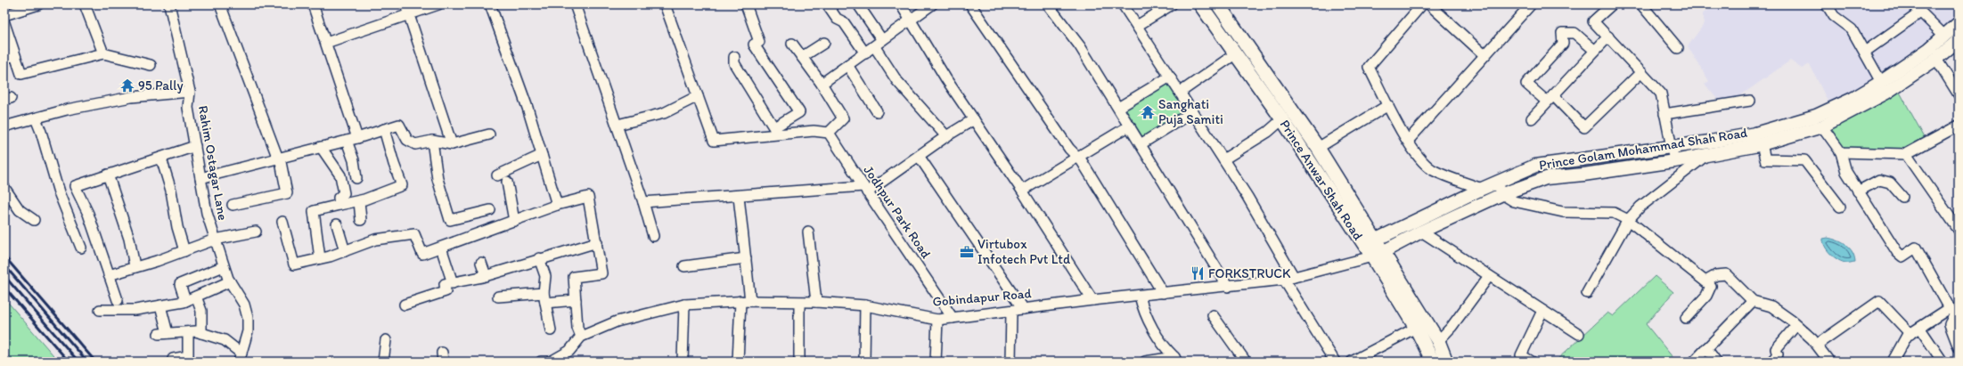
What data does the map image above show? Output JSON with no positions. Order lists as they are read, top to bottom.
{
  "streets": {
    "main road": ["Prince Anwar Shah Road"],
    "street": [
      "Prince Golam Mohammad Shah Road",
      "Rahim Ostagar Lane",
      "Jodhpur Park Road",
      "Gobindapur Road"
    ]
  },
  "crossings": [
    ["Prince Golam Mohammad Shah Road", "Prince Anwar Shah Road"],
    ["Prince Golam Mohammad Shah Road", "Gobindapur Road"],
    ["Prince Anwar Shah Road", "Gobindapur Road"],
    ["Jodhpur Park Road", "Gobindapur Road"]
  ],
  "places": {
    "temple": ["95 Pally", "Sanghati Puja Samiti"],
    "office": ["Virtubox Infotech Pvt Ltd"],
    "restaurant": ["FORKSTRUCK"]
  }
}
